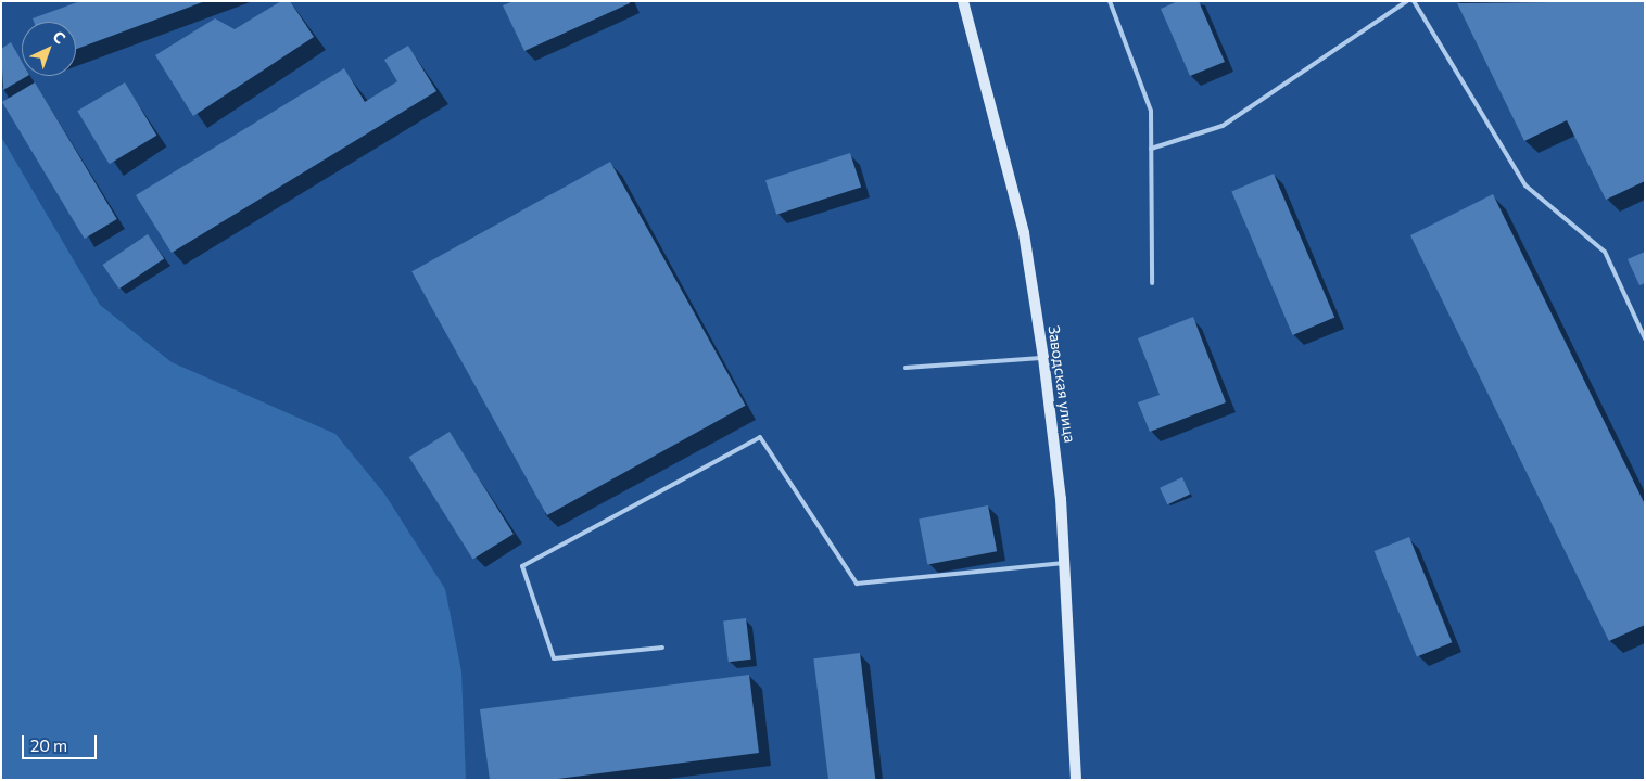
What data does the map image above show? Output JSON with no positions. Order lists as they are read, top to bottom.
{
  "streets": {
    "street": ["Заводская улица"]
  },
  "scale_bar": "20 m",
  "north": "top right"
}
